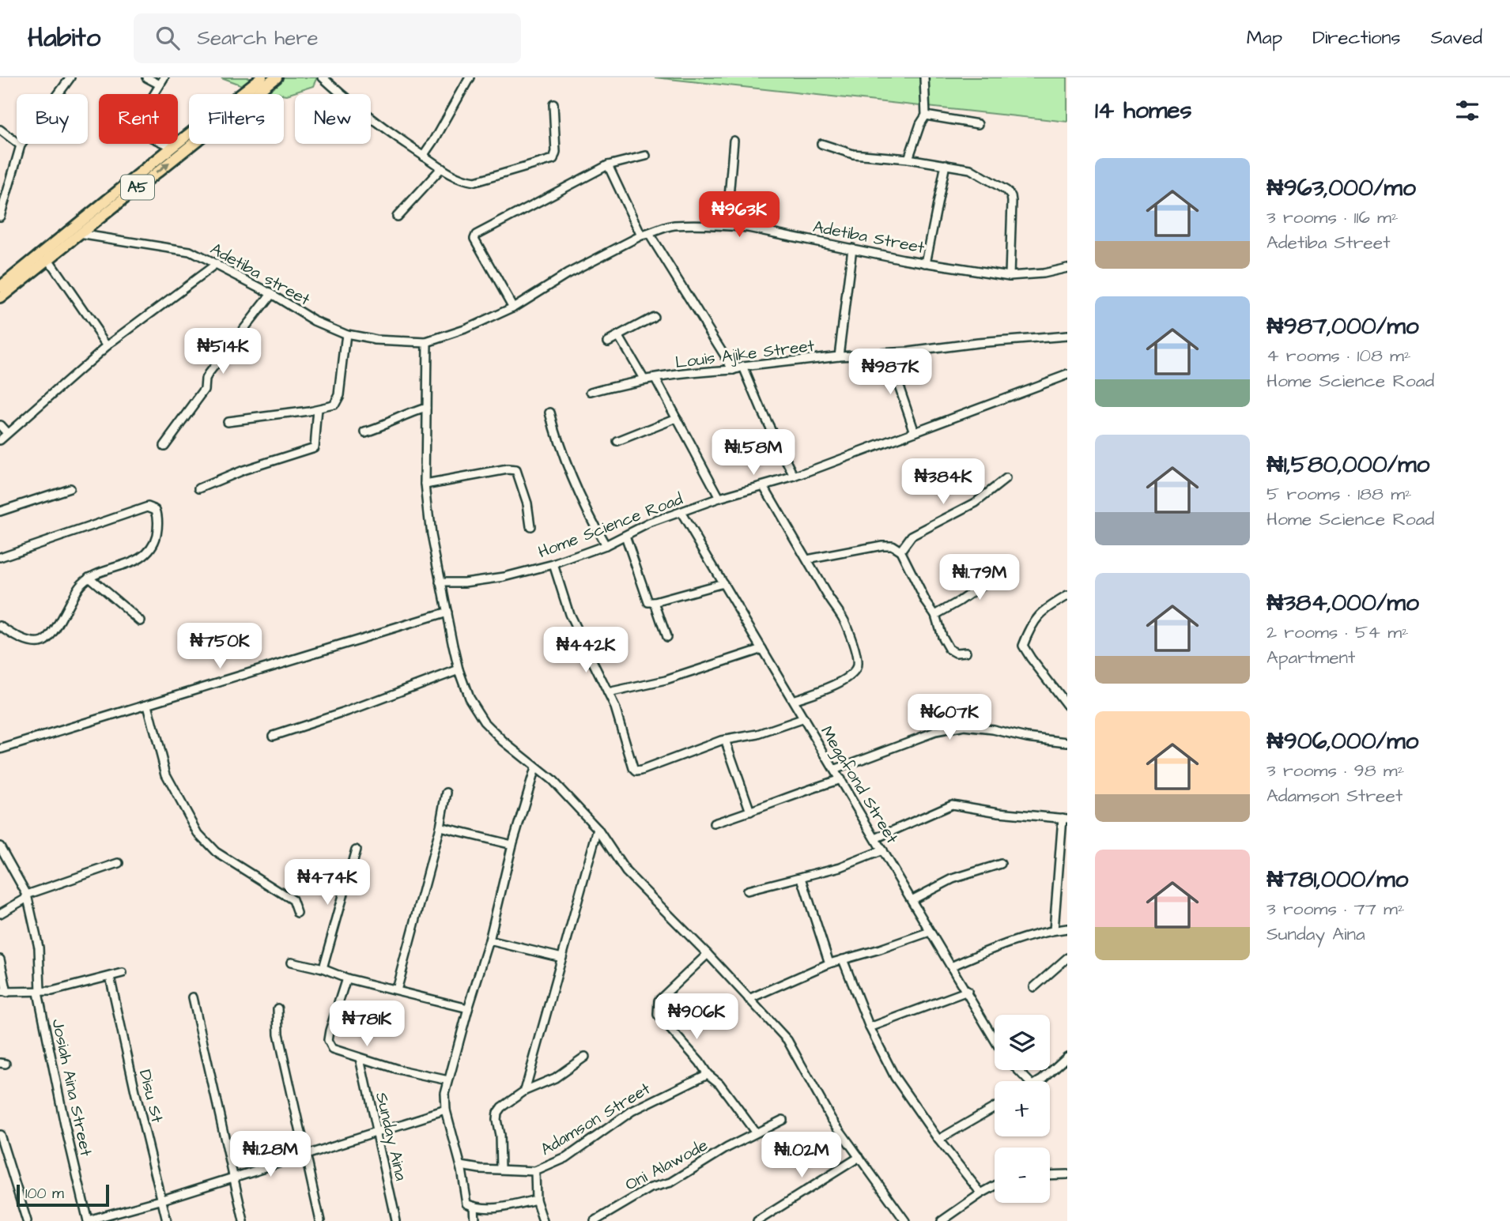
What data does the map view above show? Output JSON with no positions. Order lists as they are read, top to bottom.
{
  "streets": {
    "highway": ["A5"],
    "street": [
      "Adetiba Street",
      "Adetiba street",
      "Louis Ajike Street",
      "Home Science Road",
      "Megafond Street",
      "Josiah Aina Street",
      "Disu St",
      "Adamson Street",
      "Sunday Aina",
      "Oni Alawode"
    ]
  },
  "crossings": [
    ["A5", "Adetiba street"],
    ["Adetiba Street", "Adetiba street"],
    ["Home Science Road", "Megafond Street"]
  ],
  "scale_bar": "100 m",
  "page": {
    "header": "Habito",
    "search": "Search here",
    "nav": ["Map", "Directions", "Saved"],
    "heading": "14 homes",
    "chip": [
      "Buy",
      "Rent",
      "Filters",
      "New"
    ],
    "list": [
      {
        "name": "₦963,000/mo",
        "note": "3 rooms · 116 m² · Adetiba Street"
      },
      {
        "name": "₦987,000/mo",
        "note": "4 rooms · 108 m² · Home Science Road"
      },
      {
        "name": "₦1,580,000/mo",
        "note": "5 rooms · 188 m² · Home Science Road"
      },
      {
        "name": "₦384,000/mo",
        "note": "2 rooms · 54 m² · Apartment"
      },
      {
        "name": "₦906,000/mo",
        "note": "3 rooms · 98 m² · Adamson Street"
      },
      {
        "name": "₦781,000/mo",
        "note": "3 rooms · 77 m² · Sunday Aina"
      }
    ],
    "price": [
      "₦963K",
      "₦514K",
      "₦987K",
      "₦1.58M",
      "₦384K",
      "₦1.79M",
      "₦750K",
      "₦442K",
      "₦607K",
      "₦474K",
      "₦906K",
      "₦781K",
      "₦1.28M",
      "₦1.02M"
    ],
    "map_buttons": ["+", "−"],
    "scale": "100 m"
  }
}
